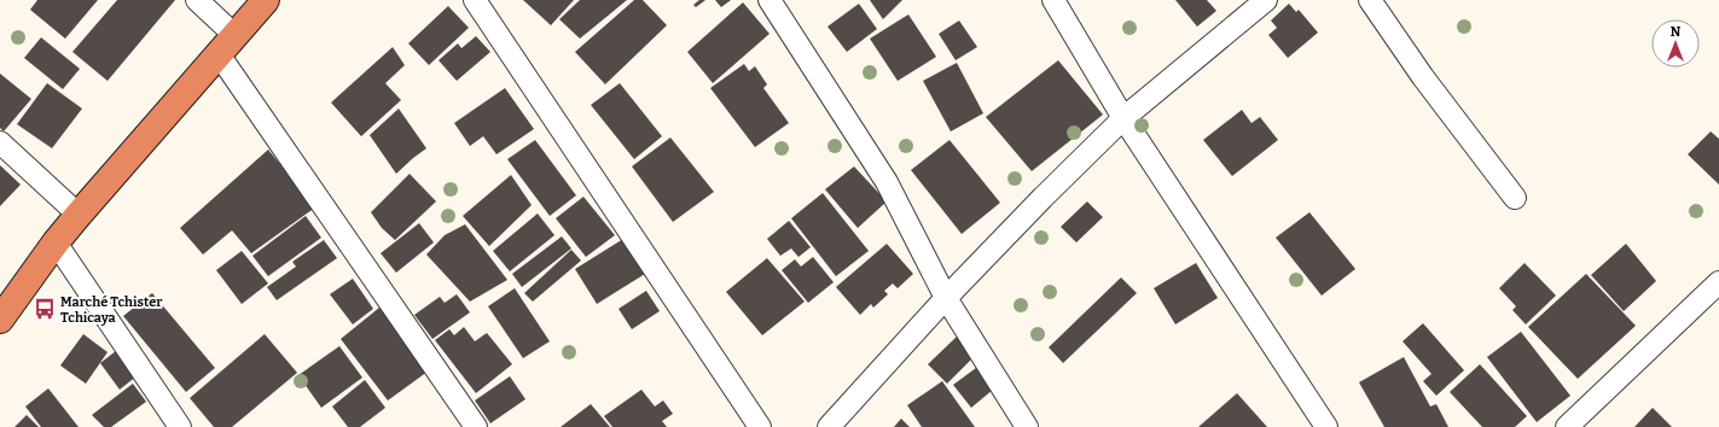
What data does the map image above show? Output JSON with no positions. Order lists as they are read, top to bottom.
{
  "places": {
    "bus stop": ["Marché Tchister Tchicaya"]
  },
  "north": "top"
}
